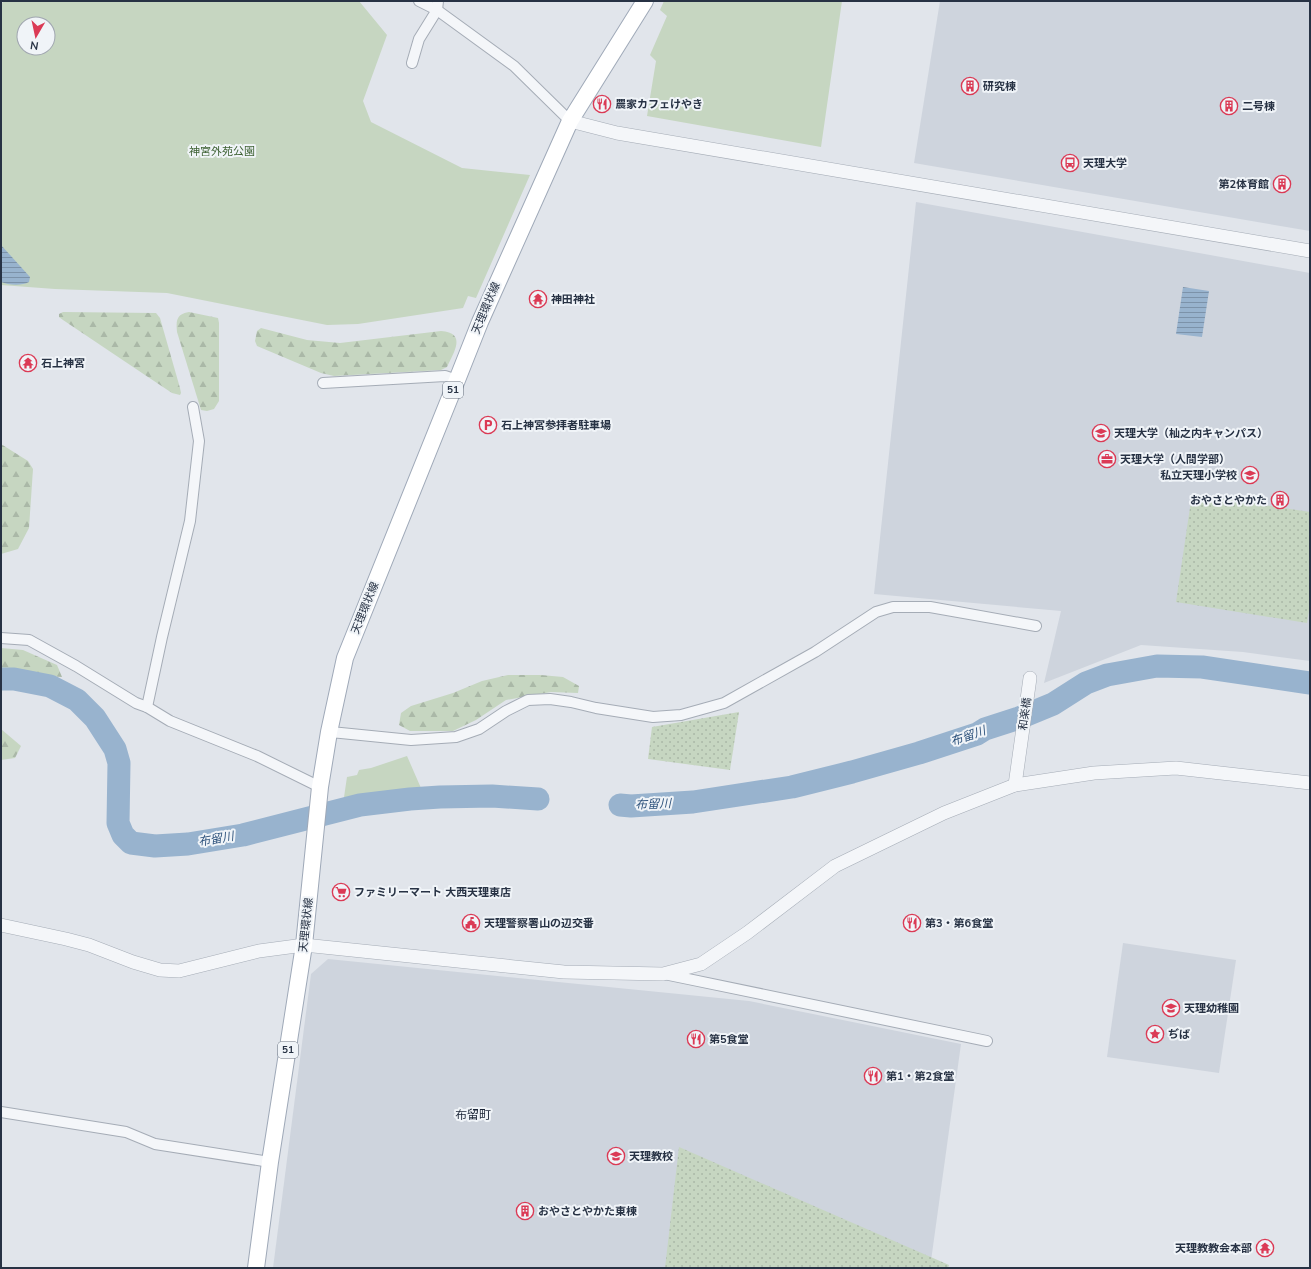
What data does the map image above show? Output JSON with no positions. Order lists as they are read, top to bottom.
{
  "streets": {
    "main road": ["天理環状線", "51"],
    "street": ["和楽橋"]
  },
  "districts": ["布留町"],
  "water": ["布留川"],
  "parks": ["神宮外苑公園"],
  "places": {
    "building": [
      "研究棟",
      "二号棟",
      "第2体育館",
      "おやさとやかた",
      "おやさとやかた東棟"
    ],
    "restaurant": [
      "農家カフェけやき",
      "第3・第6食堂",
      "第5食堂",
      "第1・第2食堂"
    ],
    "bus stop": ["天理大学"],
    "temple": ["神田神社", "石上神宮", "天理教教会本部"],
    "parking": ["石上神宮参拝者駐車場"],
    "school or university": [
      "天理大学（杣之内キャンパス）",
      "私立天理小学校",
      "天理幼稚園",
      "天理教校"
    ],
    "office": ["天理大学（人間学部）"],
    "supermarket": ["ファミリーマート 大西天理東店"],
    "public building": ["天理警察署山の辺交番"],
    "place": ["ぢば"]
  },
  "north": "bottom"
}
